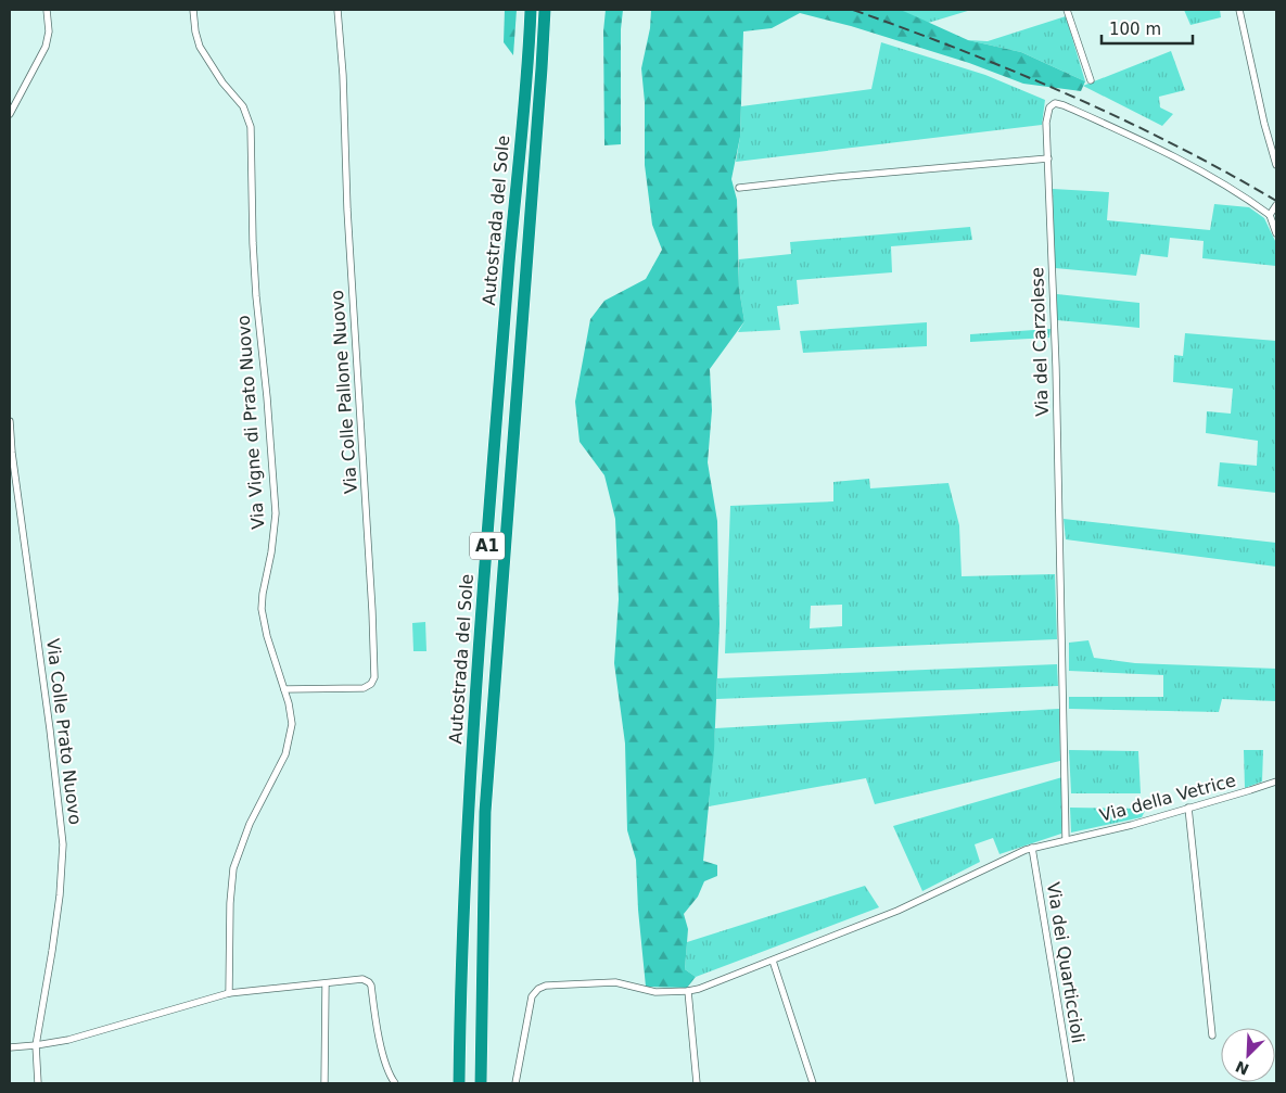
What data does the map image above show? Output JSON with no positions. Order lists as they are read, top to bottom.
{
  "streets": {
    "highway": ["Autostrada del Sole", "A1"],
    "street": [
      "Via del Carzolese",
      "Via Colle Pallone Nuovo",
      "Via Vigne di Prato Nuovo",
      "Via Colle Prato Nuovo",
      "Via della Vetrice",
      "Via dei Quarticcioli"
    ]
  },
  "crossings": [
    ["Via del Carzolese", "Via della Vetrice"],
    ["Via Colle Pallone Nuovo", "Via Vigne di Prato Nuovo"],
    ["Via della Vetrice", "Via dei Quarticcioli"]
  ],
  "scale_bar": "100 m",
  "north": "bottom left"
}
